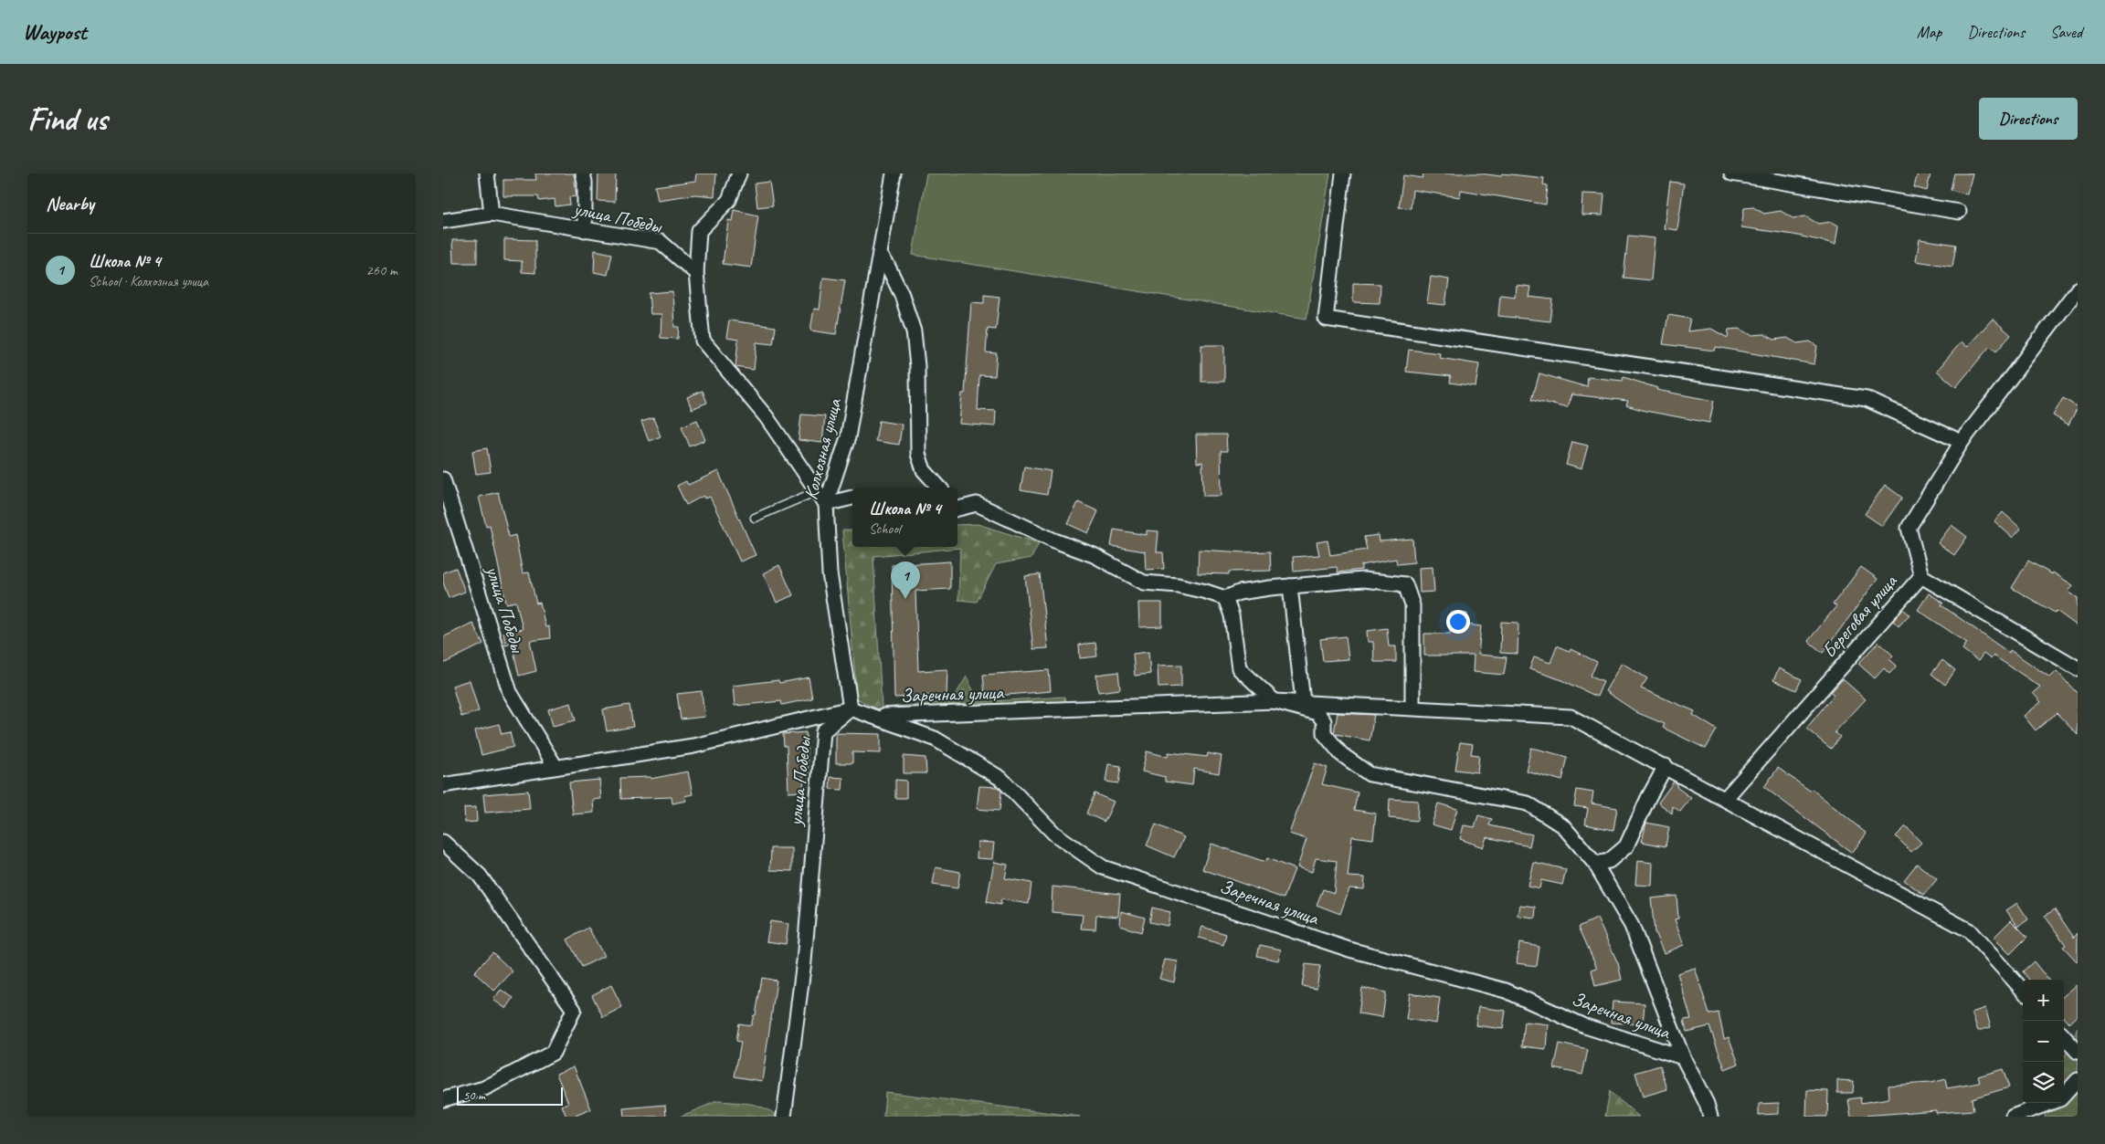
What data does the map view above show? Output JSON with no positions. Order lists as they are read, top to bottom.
{
  "streets": {
    "street": [
      "улица Победы",
      "Колхозная улица",
      "Береговая улица",
      "Заречная улица"
    ]
  },
  "crossings": [
    ["улица Победы", "Колхозная улица"],
    ["улица Победы", "Заречная улица"],
    ["Колхозная улица", "Заречная улица"],
    ["Береговая улица", "Заречная улица"]
  ],
  "scale_bar": "50 m",
  "page": {
    "header": "Waypost",
    "nav": ["Map", "Directions", "Saved"],
    "buttons": "Directions",
    "title": "Find us",
    "heading": "Nearby",
    "list": [
      {
        "mark": "1",
        "name": "Школа № 4",
        "note": "School · Колхозная улица",
        "value": "260 m"
      }
    ],
    "popup": ["Школа № 4", "School"],
    "pins": "1",
    "map_buttons": ["+", "−"],
    "scale": "50 m"
  }
}
